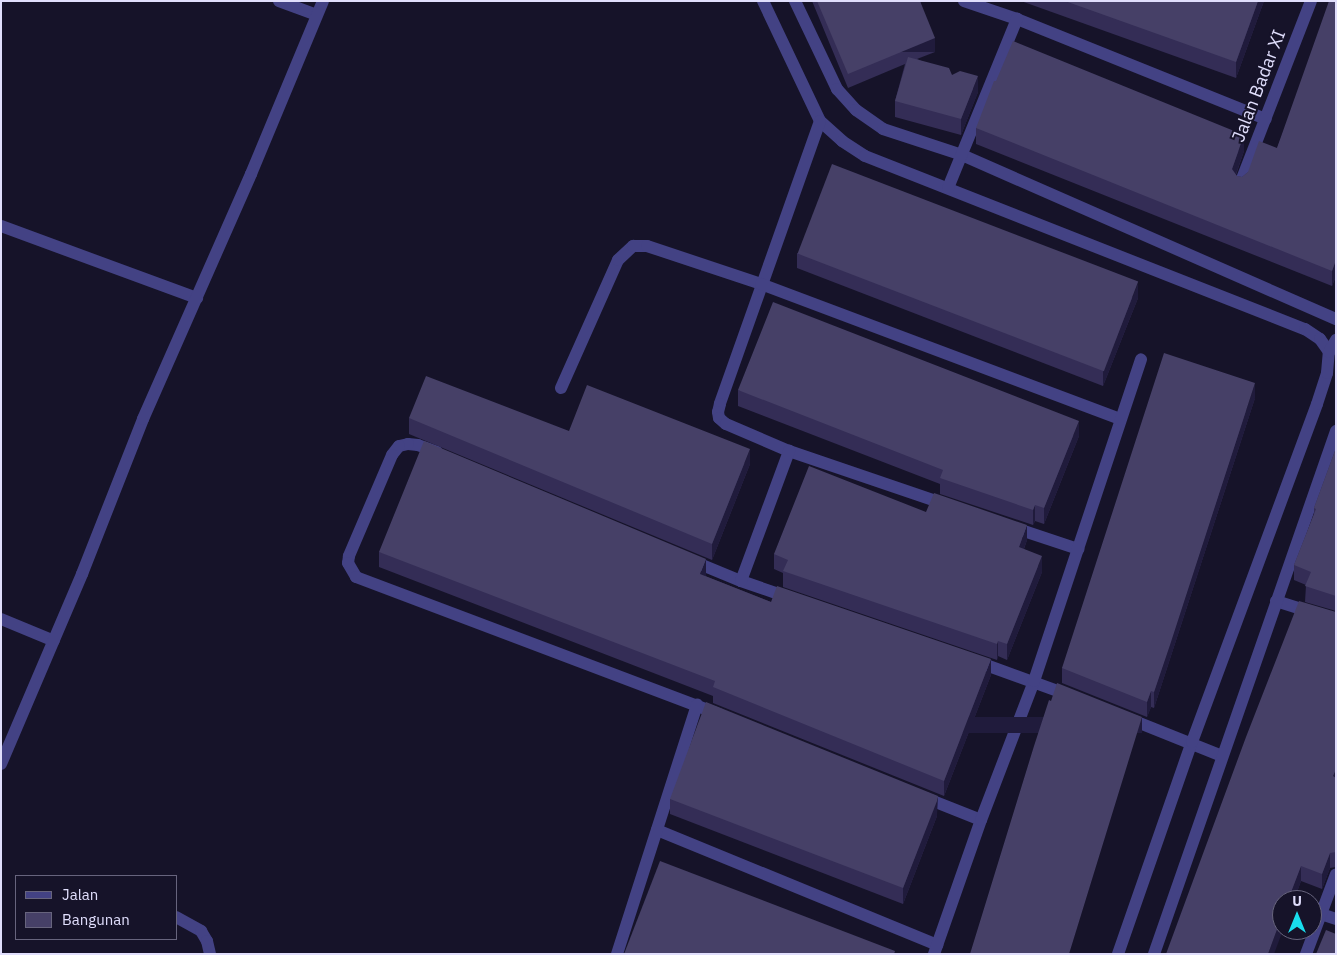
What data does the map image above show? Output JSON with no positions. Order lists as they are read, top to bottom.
{
  "streets": {
    "street": ["Jalan Badar XI"]
  },
  "legend": ["Jalan", "Bangunan"],
  "north": "top"
}
